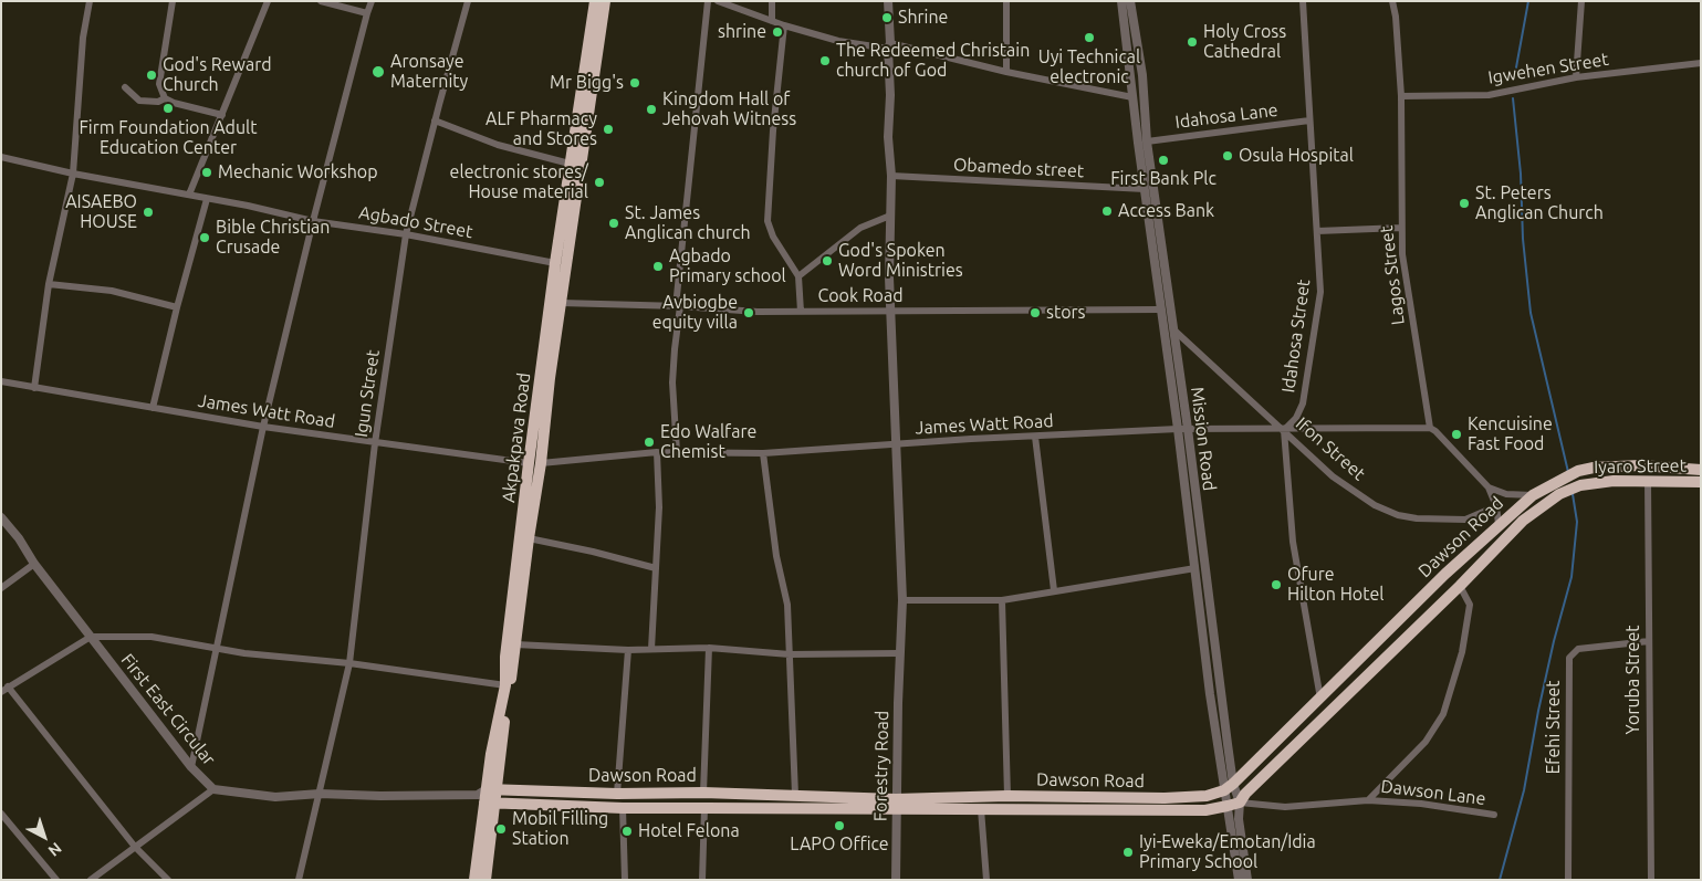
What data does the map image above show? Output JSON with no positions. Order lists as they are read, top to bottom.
{
  "streets": {
    "highway": ["Akpakpava Road", "Iyaro Street", "Dawson Road"],
    "street": [
      "Igwehen Street",
      "Idahosa Lane",
      "Obamedo street",
      "Agbado Street",
      "Lagos Street",
      "Cook Road",
      "Idahosa Street",
      "Igun Street",
      "James Watt Road",
      "Mission Road",
      "Ifon Street",
      "Yoruba Street",
      "First East Circular",
      "Efehi Street",
      "Forestry Road",
      "Dawson Lane"
    ]
  },
  "crossings": [
    ["Igwehen Street", "Lagos Street"],
    ["Idahosa Lane", "Idahosa Street"],
    ["Idahosa Lane", "Mission Road"],
    ["Obamedo street", "Mission Road"],
    ["Obamedo street", "Forestry Road"],
    ["Agbado Street", "Igun Street"],
    ["Agbado Street", "Akpakpava Road"],
    ["Lagos Street", "James Watt Road"],
    ["Cook Road", "Akpakpava Road"],
    ["Cook Road", "Mission Road"],
    ["Cook Road", "Forestry Road"],
    ["Idahosa Street", "James Watt Road"],
    ["Idahosa Street", "Ifon Street"],
    ["Igun Street", "James Watt Road"],
    ["Igun Street", "First East Circular"],
    ["James Watt Road", "Akpakpava Road"],
    ["James Watt Road", "Mission Road"],
    ["James Watt Road", "Ifon Street"],
    ["James Watt Road", "Forestry Road"],
    ["Akpakpava Road", "Dawson Road"],
    ["Akpakpava Road", "First East Circular"],
    ["Mission Road", "Ifon Street"],
    ["Mission Road", "Dawson Road"],
    ["Mission Road", "Dawson Lane"],
    ["Iyaro Street", "Dawson Road"],
    ["Iyaro Street", "Yoruba Street"],
    ["Dawson Road", "First East Circular"],
    ["Dawson Road", "Forestry Road"],
    ["Dawson Road", "Dawson Lane"],
    ["Yoruba Street", "Efehi Street"]
  ],
  "places": [
    "Shrine",
    "shrine",
    "Uyi Technical electronic",
    "Holy Cross Cathedral",
    "The Redeemed Christain church of God",
    "Aronsaye Maternity",
    "God's Reward Church",
    "Mr Bigg's",
    "Firm Foundation Adult Education Center",
    "Kingdom Hall of Jehovah Witness",
    "ALF Pharmacy and Stores",
    "Osula Hospital",
    "First Bank Plc",
    "Mechanic Workshop",
    "electronic stores/ House material",
    "St. Peters Anglican Church",
    "Access Bank",
    "AISAEBO HOUSE",
    "St. James Anglican church",
    "Bible Christian Crusade",
    "God's Spoken Word Ministries",
    "Agbado Primary school",
    "Avbiogbe equity villa",
    "stors",
    "Kencuisine Fast Food",
    "Edo Walfare Chemist",
    "Ofure Hilton Hotel",
    "LAPO Office",
    "Mobil Filling Station",
    "Hotel Felona",
    "Iyi-Eweka/Emotan/Idia Primary School"
  ],
  "north": "bottom right"
}
